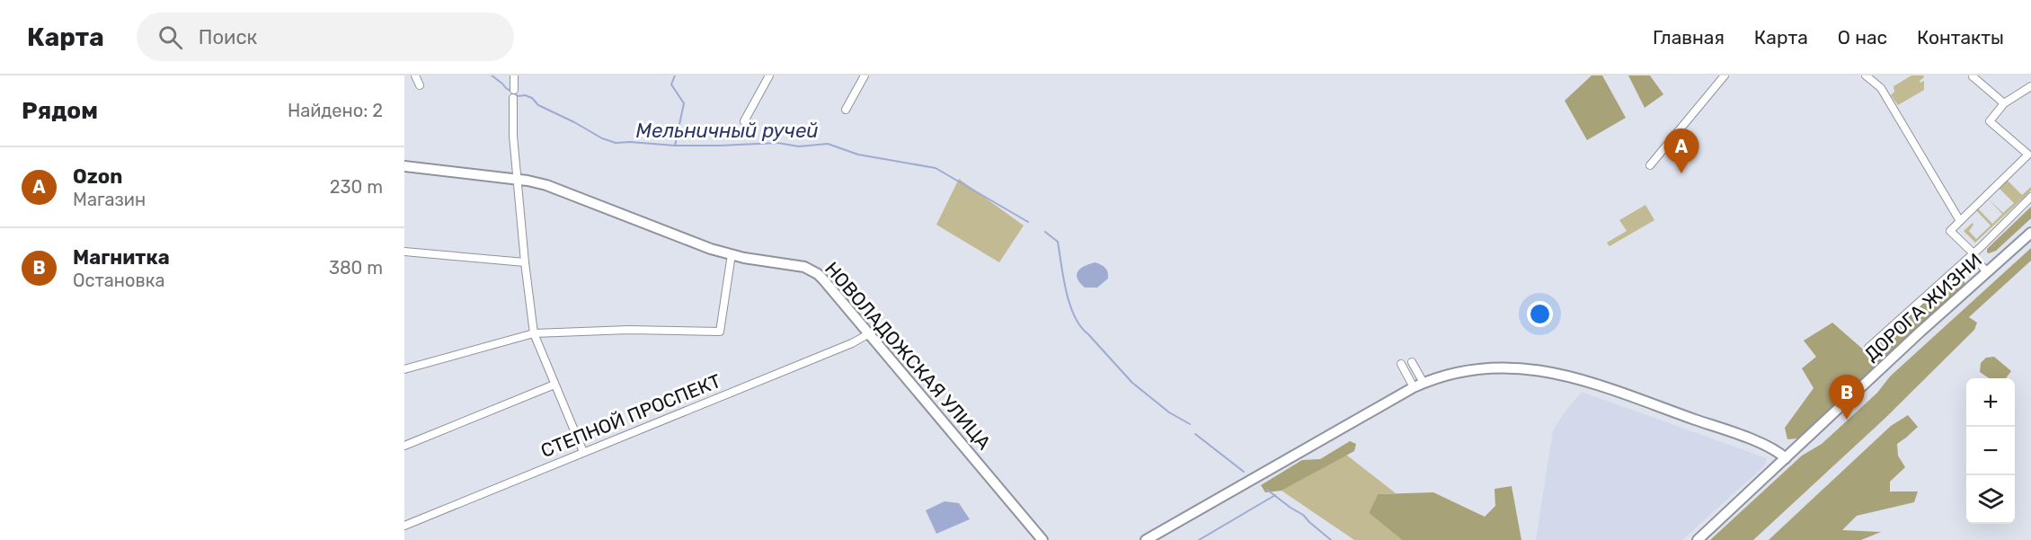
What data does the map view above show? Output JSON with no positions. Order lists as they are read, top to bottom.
{
  "streets": {
    "main road": ["ДОРОГА ЖИЗНИ", "НОВОЛАДОЖСКАЯ УЛИЦА"],
    "street": ["СТЕПНОЙ ПРОСПЕКТ"]
  },
  "crossings": [
    ["НОВОЛАДОЖСКАЯ УЛИЦА", "СТЕПНОЙ ПРОСПЕКТ"]
  ],
  "water": ["Мельничный ручей"],
  "page": {
    "header": "Карта",
    "search": "Поиск",
    "nav": [
      "Главная",
      "Карта",
      "О нас",
      "Контакты"
    ],
    "heading": ["Рядом", "Найдено: 2"],
    "pins": ["A", "B"],
    "list": [
      {
        "mark": "A",
        "name": "Ozon",
        "note": "Магазин",
        "value": "230 m"
      },
      {
        "mark": "B",
        "name": "Магнитка",
        "note": "Остановка",
        "value": "380 m"
      }
    ],
    "map_buttons": ["+", "−"]
  }
}
